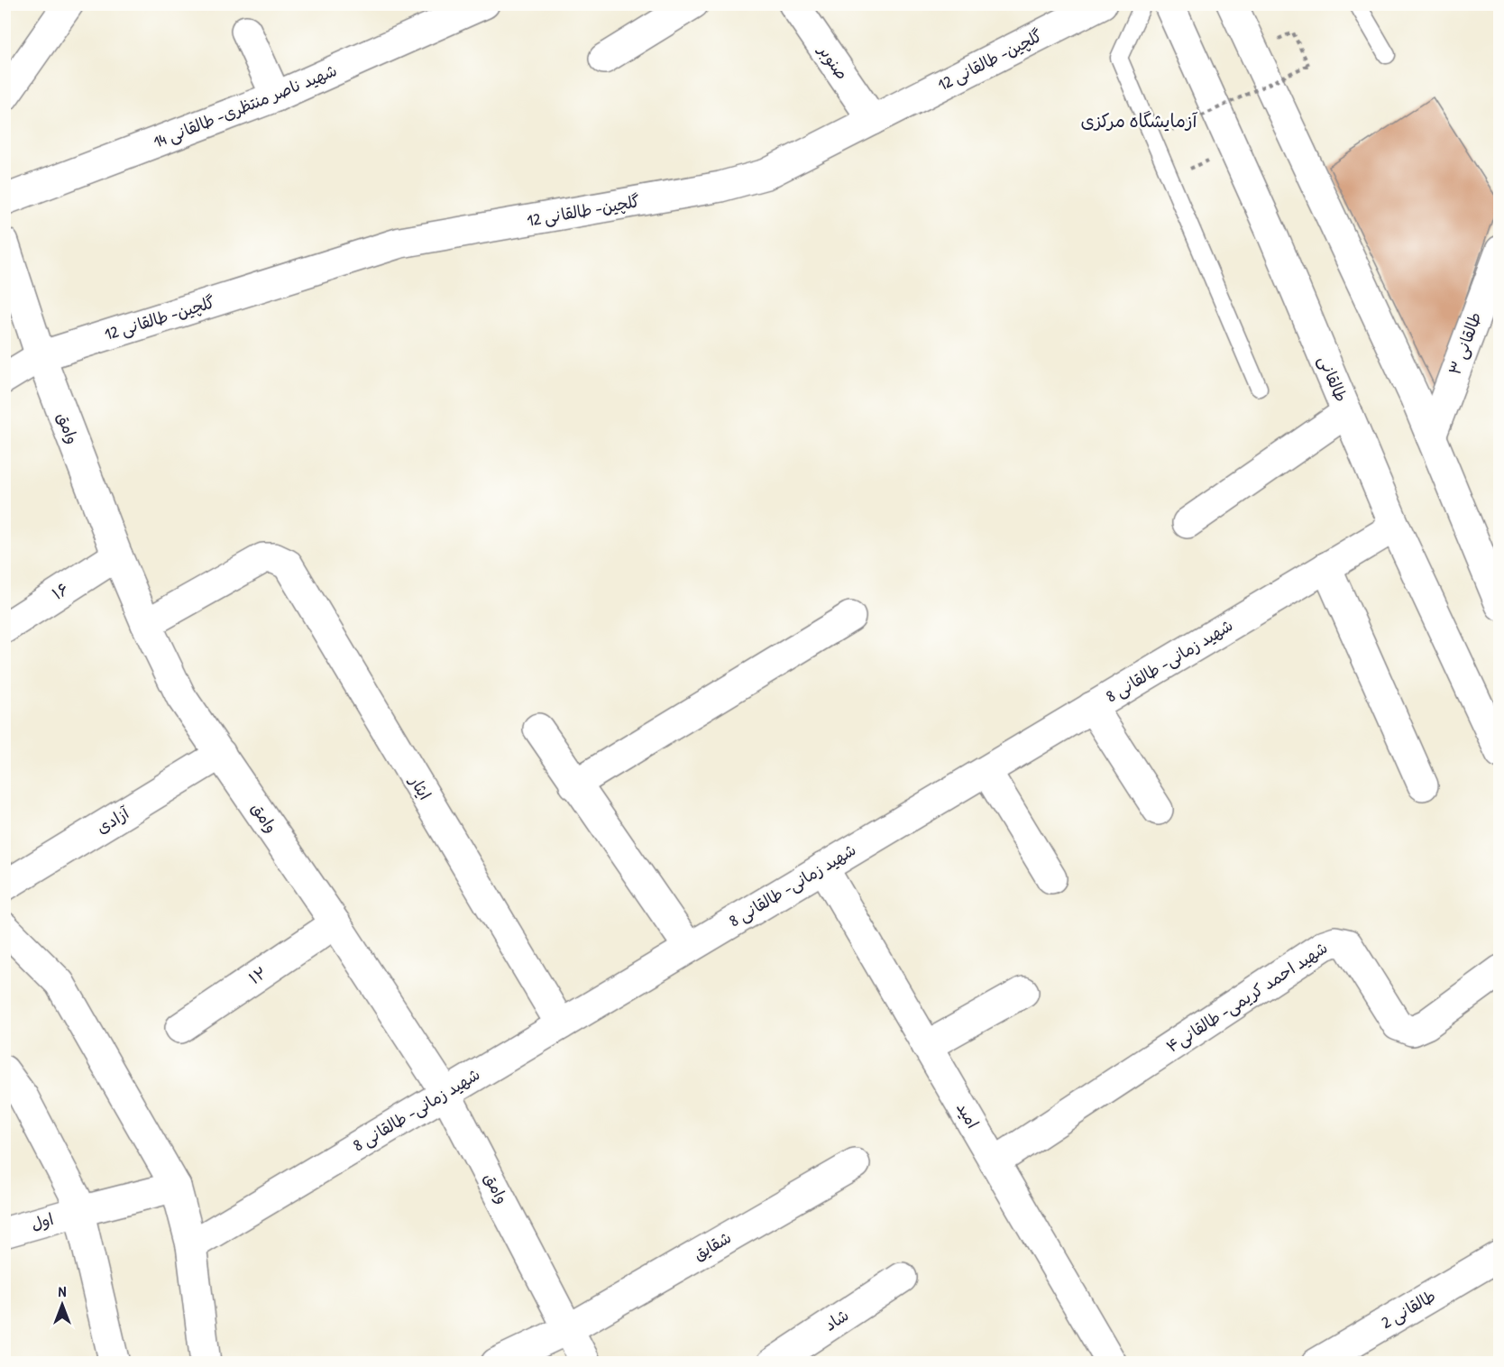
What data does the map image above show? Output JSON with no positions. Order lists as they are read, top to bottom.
{
  "streets": {
    "street": [
      "گلچین- طالقانی 12",
      "صنوبر",
      "شهید ناصر منتظری- طالقانی 14",
      "طالقانی ۳",
      "طالقانی",
      "وامق",
      "۱۶",
      "شهید زمانی- طالقانی 8",
      "ایثار",
      "آزادی",
      "۱۲",
      "شهید احمد کریمی- طالقانی۴",
      "امید",
      "اول",
      "شقایق",
      "طالقانی 2",
      "شاد"
    ]
  },
  "crossings": [
    ["گلچین- طالقانی 12", "صنوبر"],
    ["گلچین- طالقانی 12", "وامق"],
    ["طالقانی", "شهید زمانی- طالقانی 8"],
    ["وامق", "۱۶"],
    ["وامق", "شهید زمانی- طالقانی 8"],
    ["وامق", "ایثار"],
    ["وامق", "آزادی"],
    ["وامق", "۱۲"],
    ["وامق", "شقایق"],
    ["شهید زمانی- طالقانی 8", "ایثار"],
    ["شهید زمانی- طالقانی 8", "امید"],
    ["شهید احمد کریمی- طالقانی۴", "امید"]
  ],
  "districts": ["آزمایشگاه مرکزی"],
  "north": "top"
}
